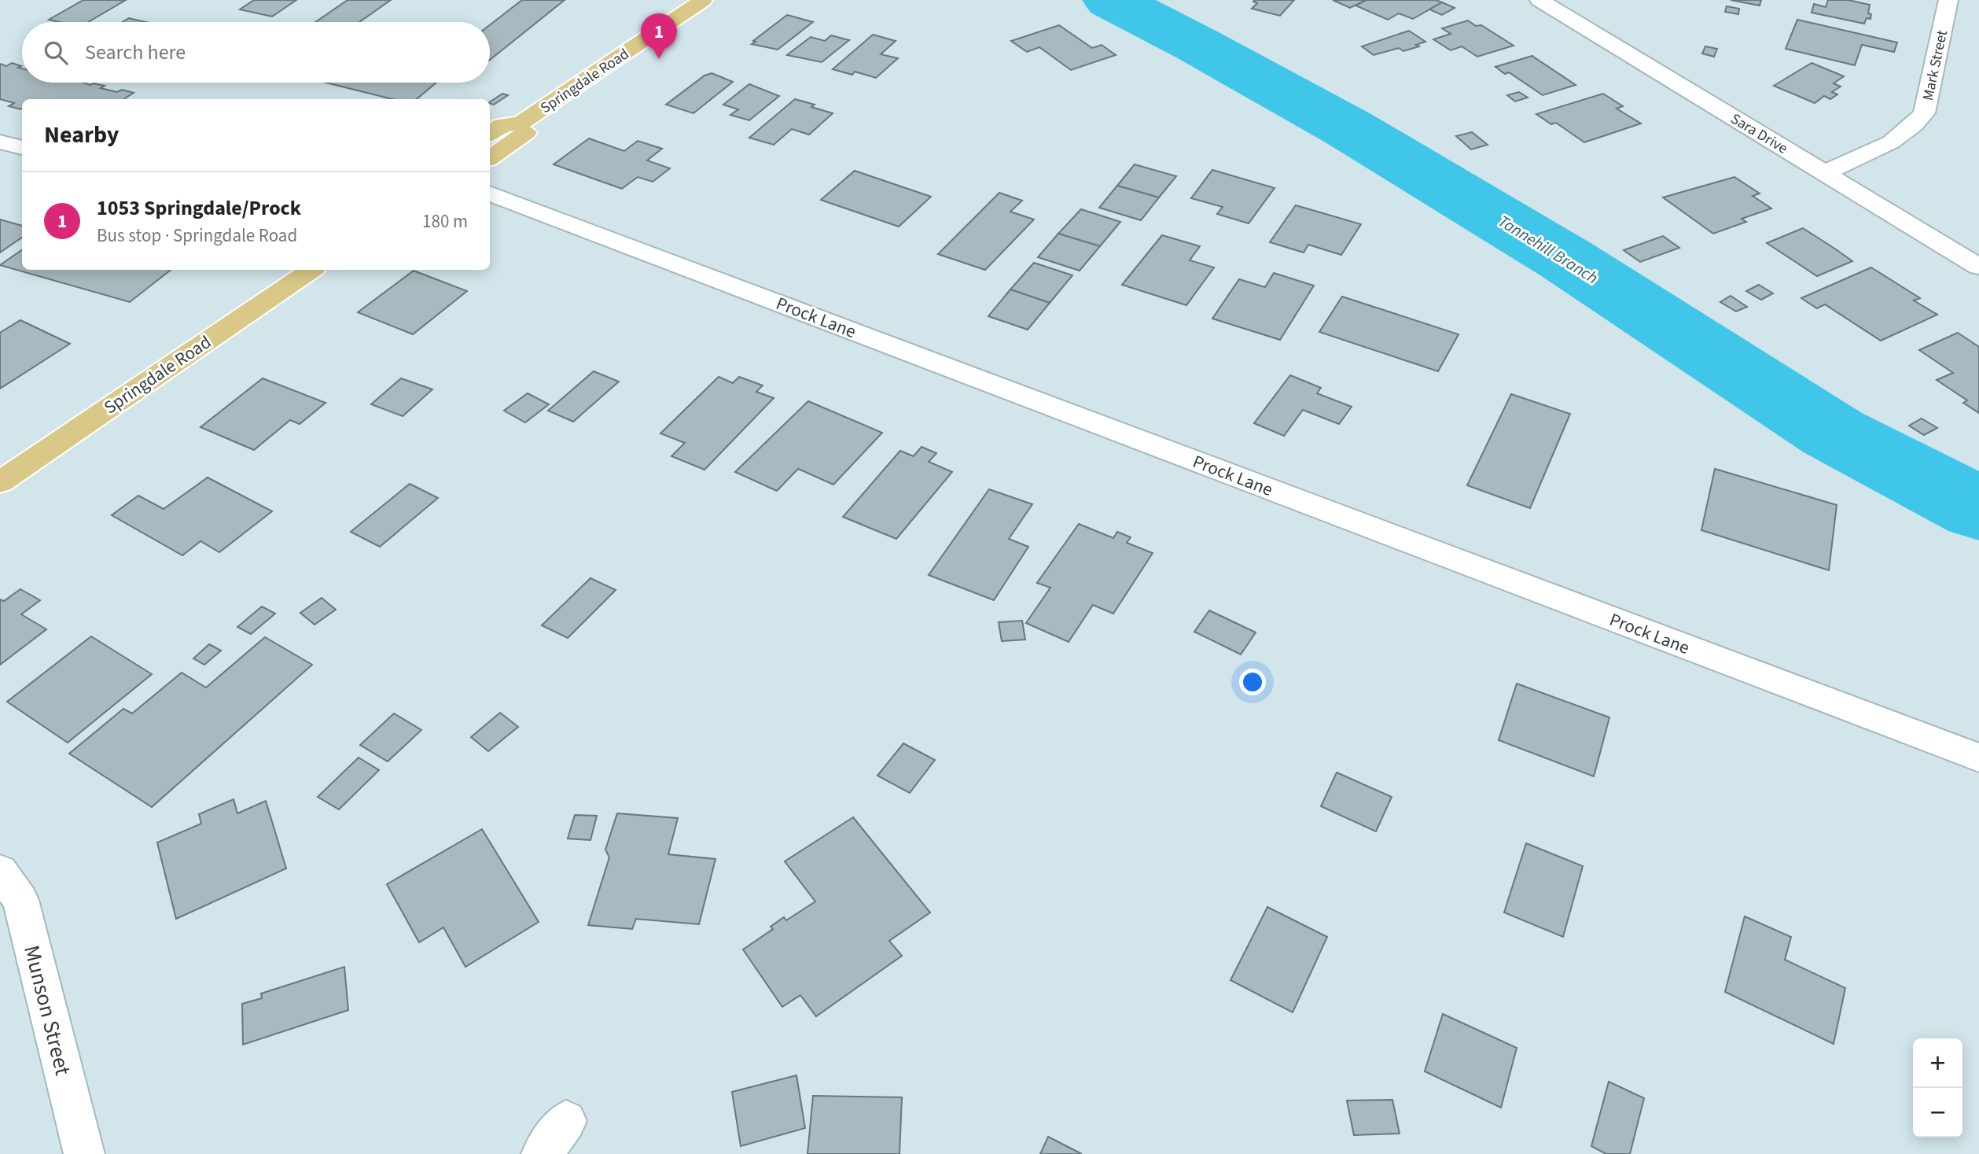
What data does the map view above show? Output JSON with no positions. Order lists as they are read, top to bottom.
{
  "streets": {
    "main road": ["Springdale Road"],
    "street": [
      "Mark Street",
      "Sara Drive",
      "Prock Lane",
      "Munson Street"
    ]
  },
  "crossings": [
    ["Mark Street", "Sara Drive"]
  ],
  "water": ["Tannehill Branch"],
  "page": {
    "pins": "1",
    "search": "Search here",
    "heading": "Nearby",
    "list": [
      {
        "mark": "1",
        "name": "1053 Springdale/Prock",
        "note": "Bus stop · Springdale Road",
        "value": "180 m"
      }
    ],
    "map_buttons": ["+", "−"]
  }
}
